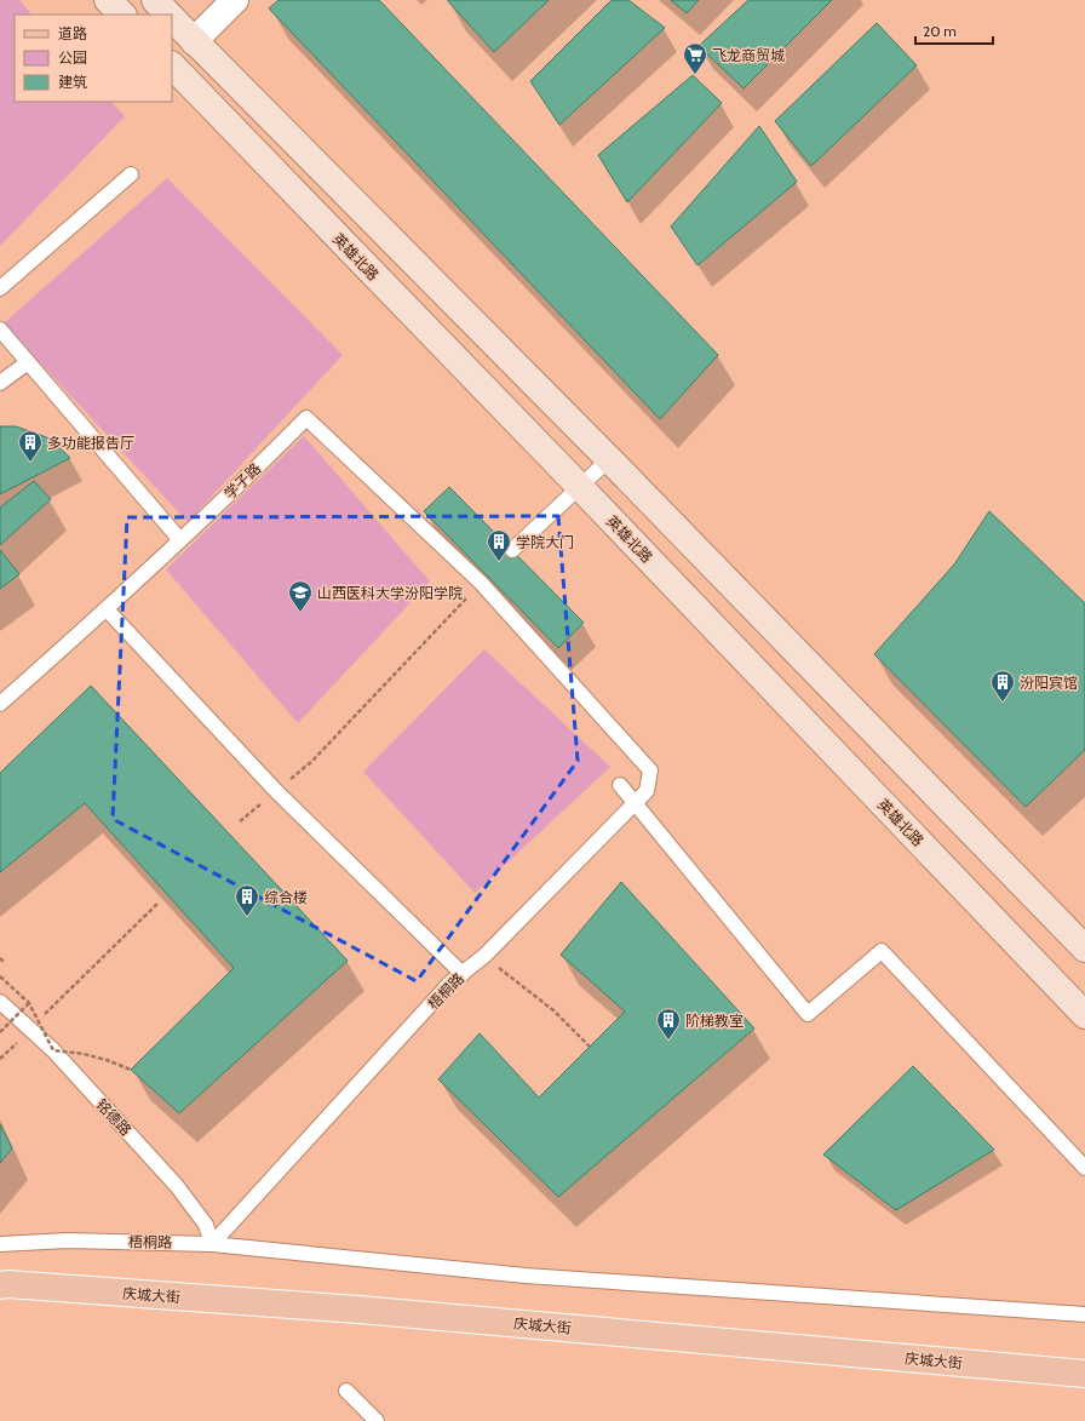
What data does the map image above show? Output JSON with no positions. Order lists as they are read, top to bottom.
{
  "streets": {
    "main road": ["英雄北路", "庆城大街"],
    "lane": ["学子路", "梧桐路", "铭德路"]
  },
  "crossings": [
    ["学子路", "梧桐路"],
    ["梧桐路", "铭德路"]
  ],
  "places": {
    "supermarket": ["飞龙商贸城"],
    "building": [
      "多功能报告厅",
      "学院大门",
      "汾阳宾馆",
      "综合楼",
      "阶梯教室"
    ],
    "school or university": ["山西医科大学汾阳学院"]
  },
  "legend": ["道路", "公园", "建筑"],
  "scale_bar": "20 m"
}
